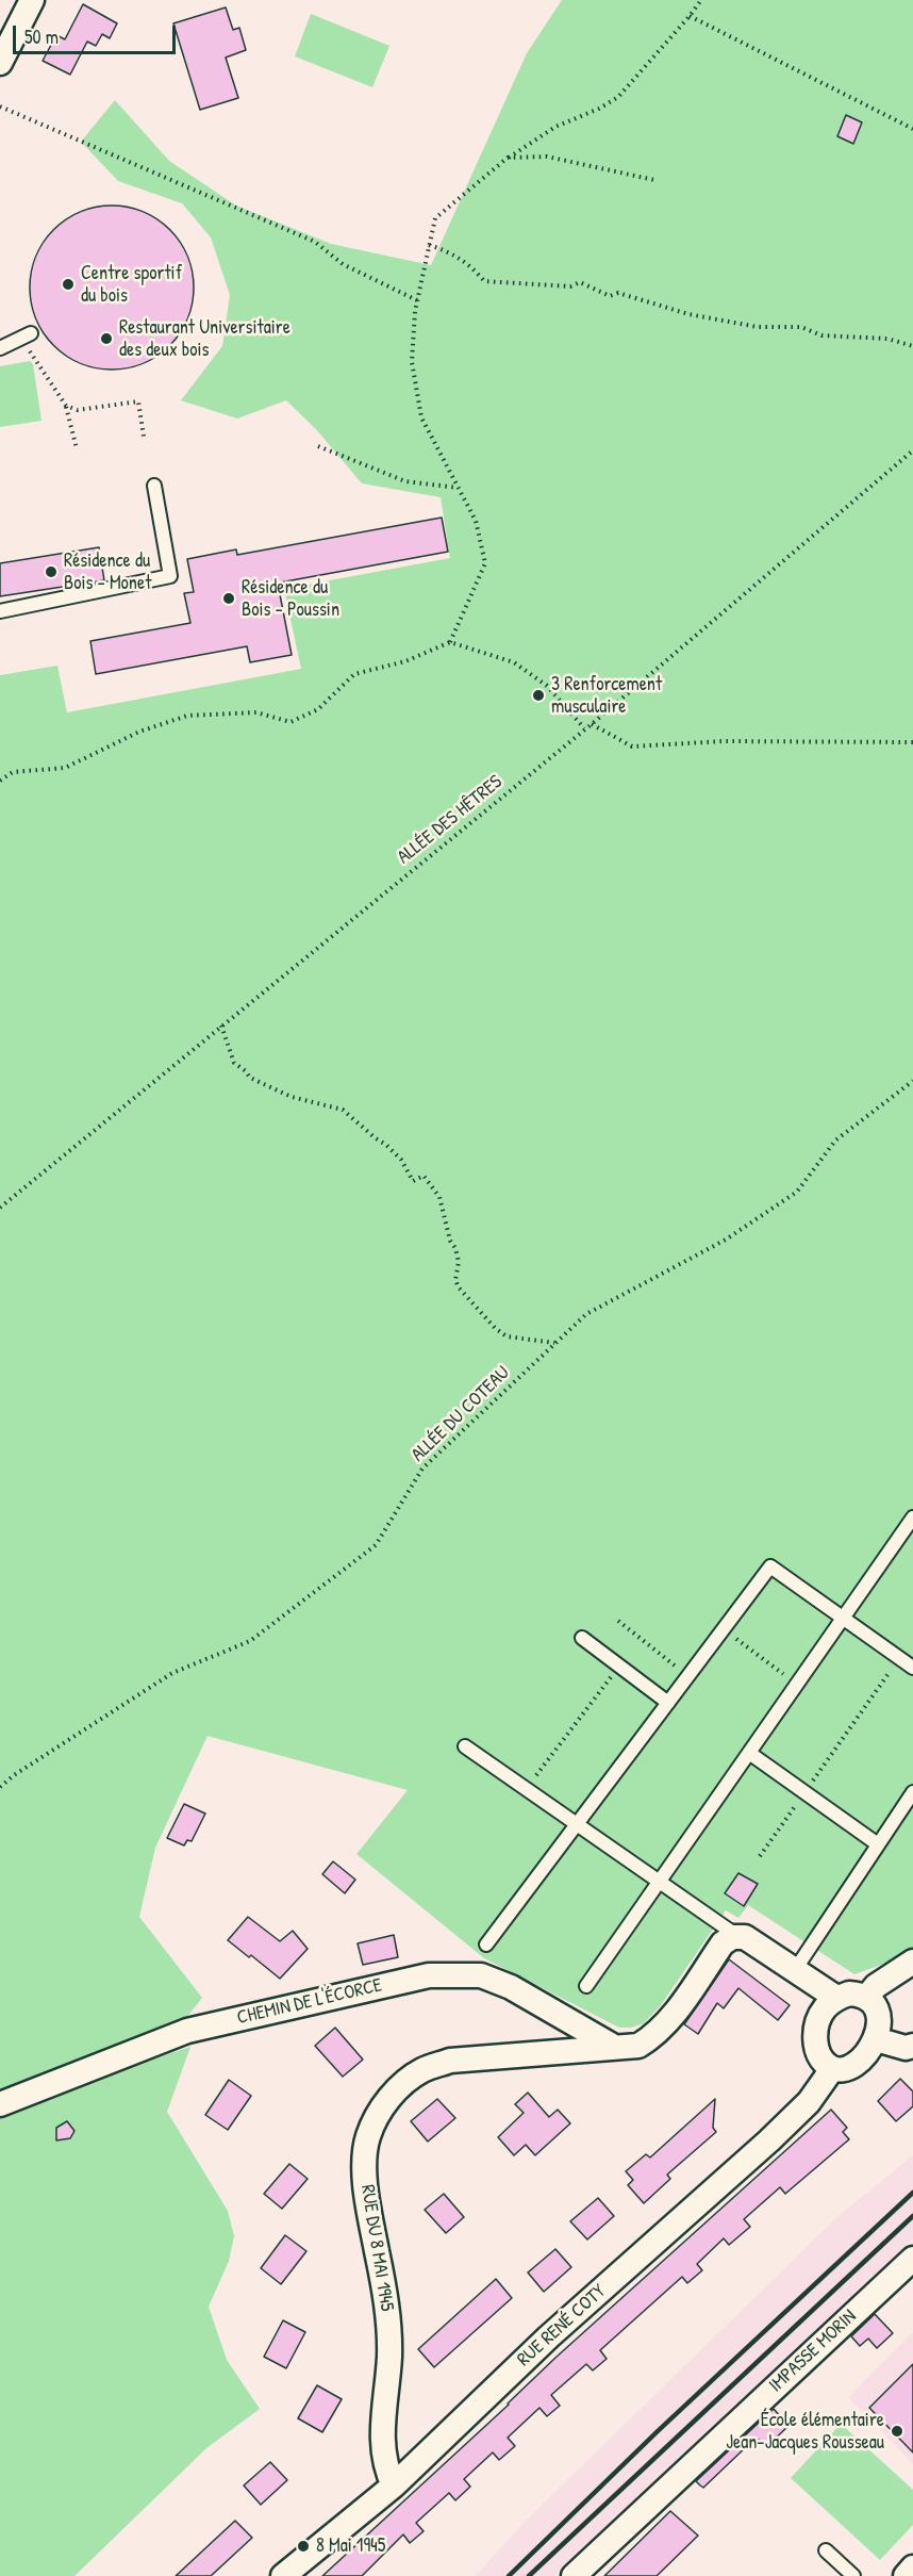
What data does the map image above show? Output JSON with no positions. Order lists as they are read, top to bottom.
{
  "streets": {
    "street": [
      "CHEMIN DE L'ÉCORCE",
      "RUE DU 8 MAI 1945",
      "RUE RENÉ COTY",
      "IMPASSE MORIN"
    ],
    "path": ["ALLÉE DES HÊTRES", "ALLÉE DU COTEAU"]
  },
  "crossings": [
    ["CHEMIN DE L'ÉCORCE", "RUE DU 8 MAI 1945"],
    ["RUE DU 8 MAI 1945", "RUE RENÉ COTY"]
  ],
  "places": [
    "Centre sportif du bois",
    "Restaurant Universitaire des deux bois",
    "Résidence du Bois - Monet",
    "Résidence du Bois - Poussin",
    "3 Renforcement musculaire",
    "École élémentaire Jean-Jacques Rousseau",
    "8 Mai 1945"
  ],
  "scale_bar": "50 m"
}
